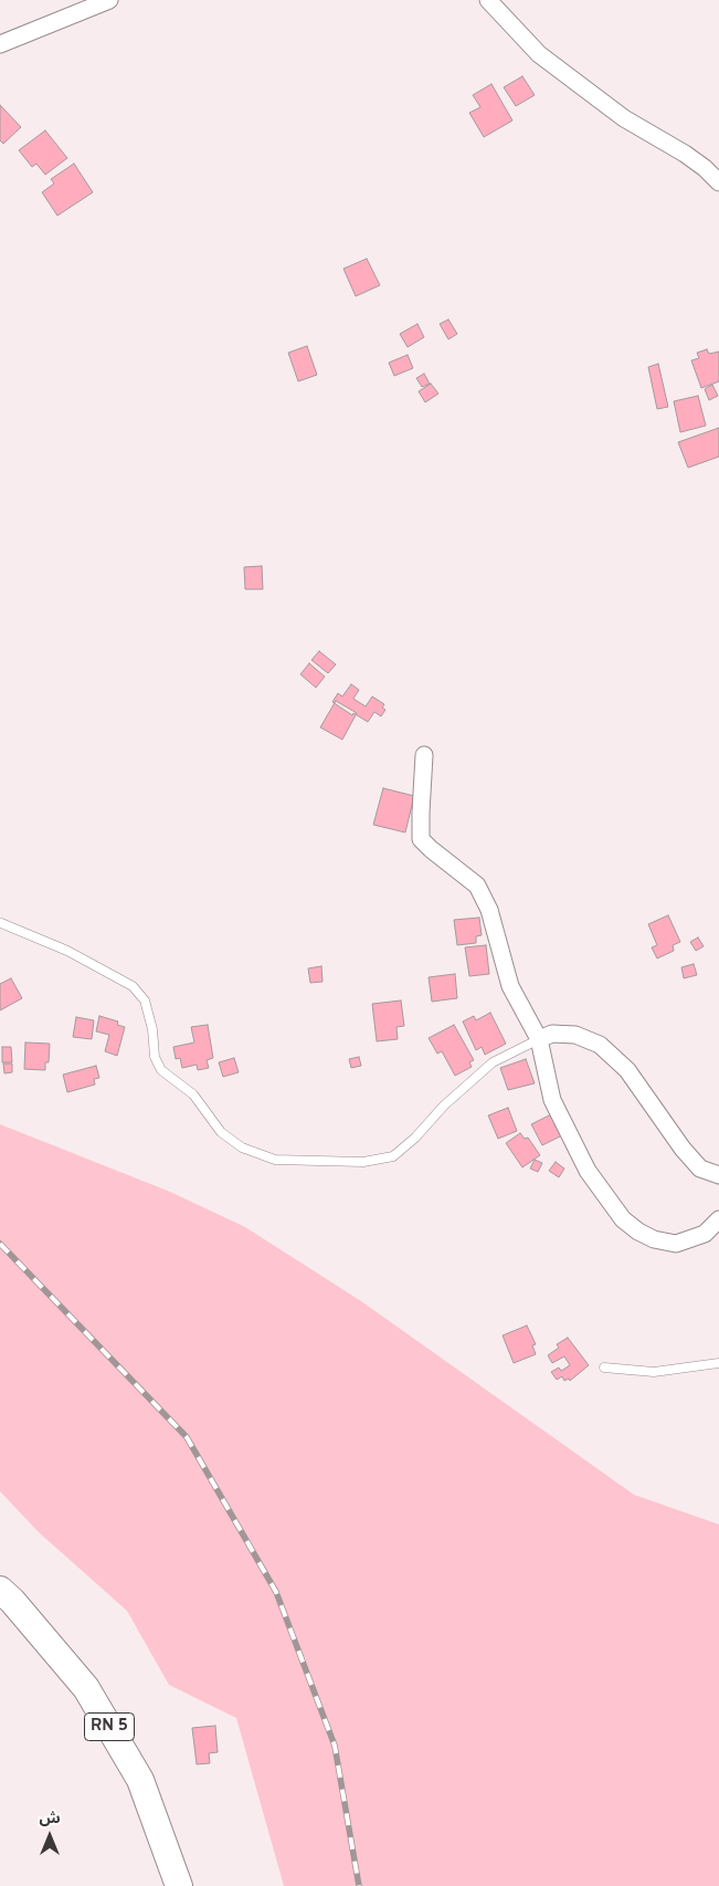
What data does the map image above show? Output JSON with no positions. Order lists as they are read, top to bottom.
{
  "streets": {
    "main road": ["RN 5"]
  },
  "north": "top"
}
